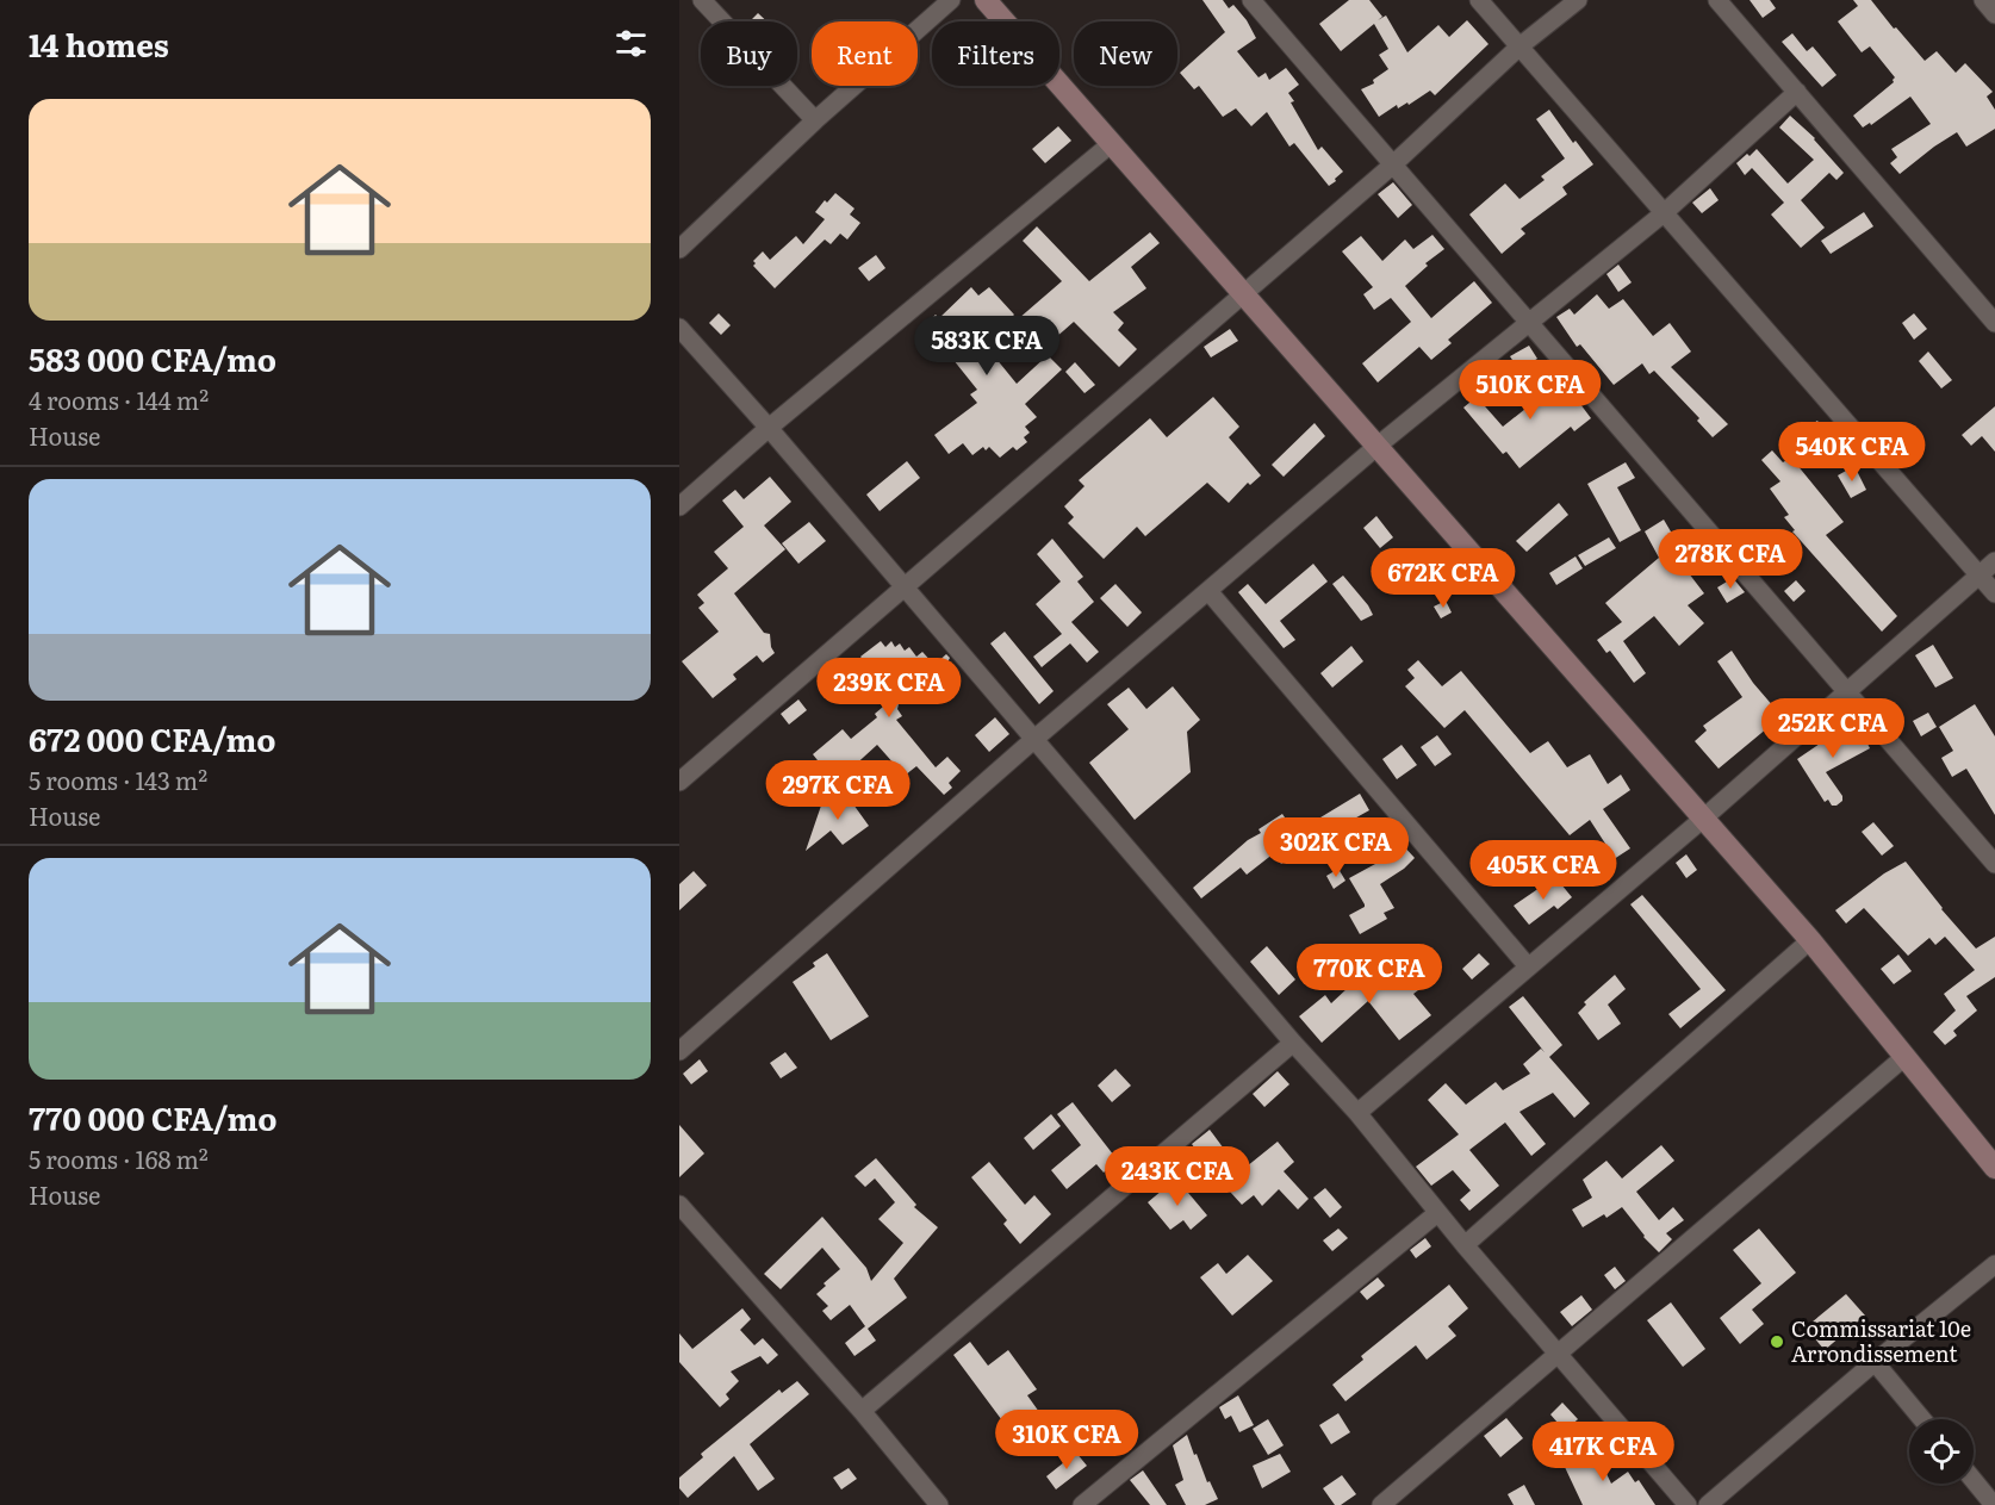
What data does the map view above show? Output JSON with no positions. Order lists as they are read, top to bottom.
{
  "places": ["Commissariat 10e Arrondissement"],
  "page": {
    "heading": "14 homes",
    "chip": [
      "Buy",
      "Rent",
      "Filters",
      "New"
    ],
    "list": [
      {
        "name": "583 000 CFA/mo",
        "note": "4 rooms · 144 m² · House"
      },
      {
        "name": "672 000 CFA/mo",
        "note": "5 rooms · 143 m² · House"
      },
      {
        "name": "770 000 CFA/mo",
        "note": "5 rooms · 168 m² · House"
      }
    ],
    "price": [
      "583K CFA",
      "510K CFA",
      "540K CFA",
      "278K CFA",
      "672K CFA",
      "239K CFA",
      "252K CFA",
      "297K CFA",
      "302K CFA",
      "405K CFA",
      "770K CFA",
      "243K CFA",
      "310K CFA",
      "417K CFA"
    ]
  }
}
